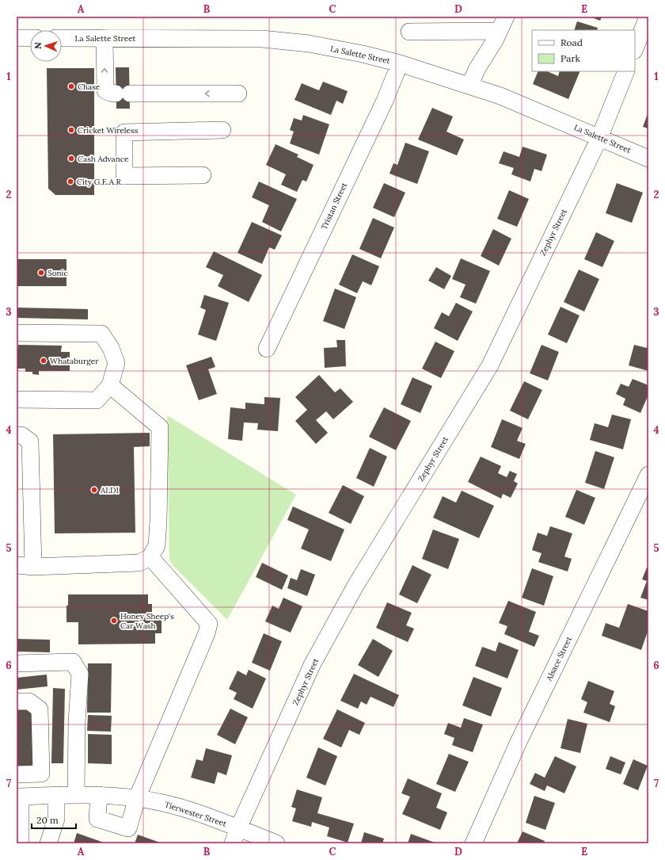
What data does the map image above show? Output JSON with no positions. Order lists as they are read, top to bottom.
{
  "streets": {
    "street": [
      "La Salette Street",
      "Tristan Street",
      "Zephyr Street",
      "Alsace Street",
      "Tierwester Street"
    ]
  },
  "crossings": [
    ["La Salette Street", "Tristan Street"],
    ["La Salette Street", "Zephyr Street"],
    ["Zephyr Street", "Tierwester Street"]
  ],
  "places": [
    "Chase",
    "Cricket Wireless",
    "Cash Advance",
    "City G.E.A.R.",
    "Sonic",
    "Whataburger",
    "ALDI",
    "Honey Sheep's Car Wash"
  ],
  "legend": ["Road", "Park"],
  "scale_bar": "20 m",
  "north": "left",
  "grid": {
    "columns": [
      "A",
      "B",
      "C",
      "D",
      "E"
    ],
    "rows": [
      "1",
      "2",
      "3",
      "4",
      "5",
      "6",
      "7"
    ]
  }
}
